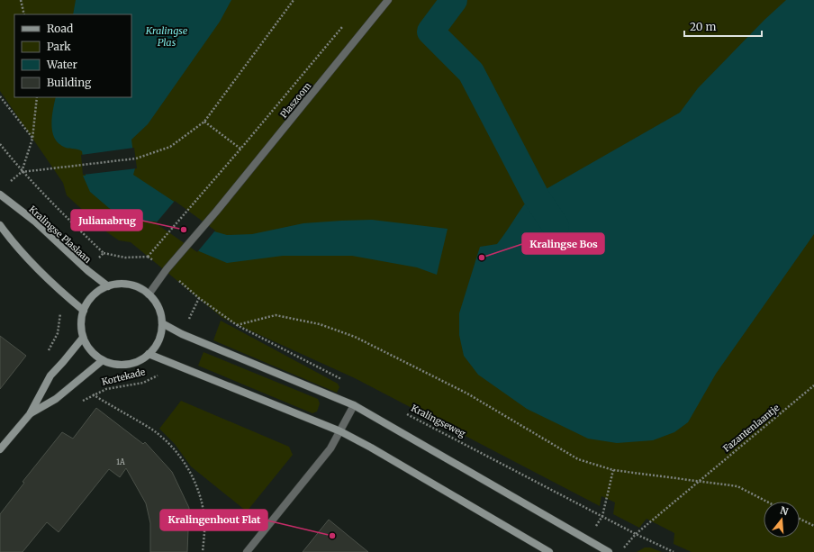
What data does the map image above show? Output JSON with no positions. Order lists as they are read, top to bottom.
{
  "streets": {
    "main road": ["Kralingse Plaslaan", "Kortekade"],
    "street": ["Plaszoom"],
    "path": ["Kralingseweg", "Fazantenlaantje"]
  },
  "crossings": [
    ["Plaszoom", "Kralingse Plaslaan"],
    ["Plaszoom", "Kortekade"],
    ["Kralingse Plaslaan", "Kortekade"],
    ["Kralingseweg", "Fazantenlaantje"]
  ],
  "water": ["Kralingse Plas"],
  "places": ["Julianabrug", "Kralingse Bos", "Kralingenhout Flat"],
  "house_numbers": ["1A"],
  "legend": [
    "Road",
    "Park",
    "Water",
    "Building"
  ],
  "scale_bar": "20 m",
  "north": "top"
}
